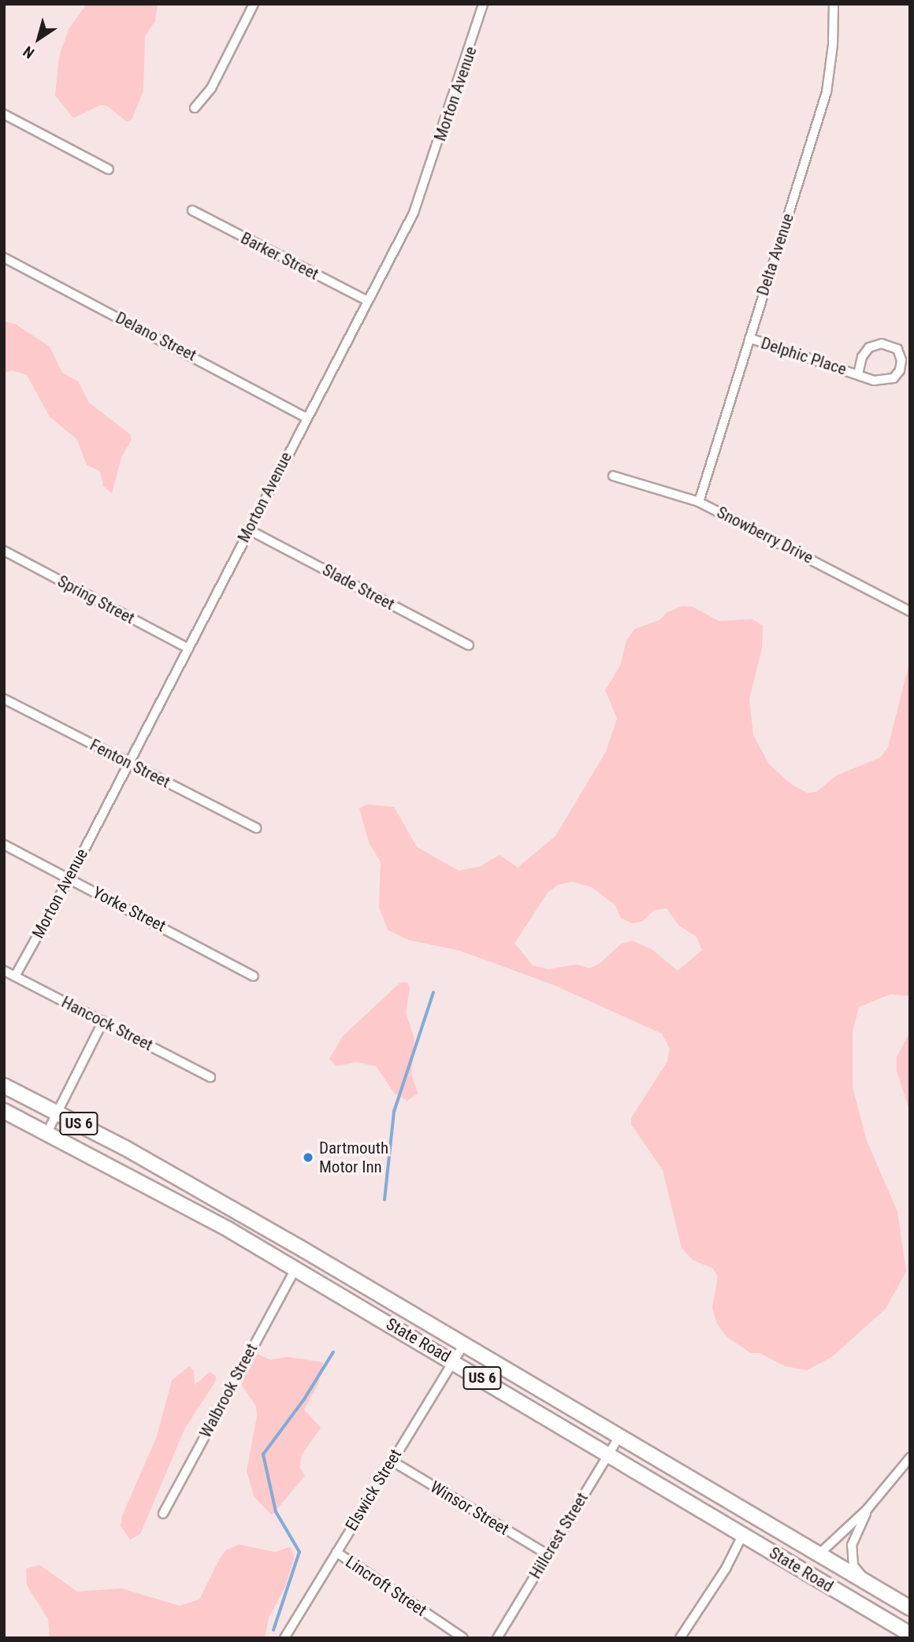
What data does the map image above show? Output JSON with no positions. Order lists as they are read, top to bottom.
{
  "streets": {
    "main road": ["US 6", "State Road"],
    "street": [
      "Morton Avenue",
      "Delta Avenue",
      "Barker Street",
      "Delano Street",
      "Delphic Place",
      "Snowberry Drive",
      "Slade Street",
      "Spring Street",
      "Fenton Street",
      "Yorke Street",
      "Hancock Street",
      "Walbrook Street",
      "Elswick Street",
      "Winsor Street",
      "Hillcrest Street",
      "Lincroft Street"
    ]
  },
  "crossings": [
    ["Morton Avenue", "Barker Street"],
    ["Morton Avenue", "Delano Street"],
    ["Morton Avenue", "Slade Street"],
    ["Morton Avenue", "Spring Street"],
    ["Morton Avenue", "Fenton Street"],
    ["Morton Avenue", "Yorke Street"],
    ["Morton Avenue", "Hancock Street"],
    ["Delta Avenue", "Delphic Place"],
    ["Delta Avenue", "Snowberry Drive"],
    ["State Road", "Walbrook Street"],
    ["State Road", "Elswick Street"],
    ["State Road", "Hillcrest Street"],
    ["Elswick Street", "Winsor Street"],
    ["Elswick Street", "Lincroft Street"],
    ["Winsor Street", "Hillcrest Street"]
  ],
  "places": ["Dartmouth Motor Inn"],
  "north": "bottom left"
}
